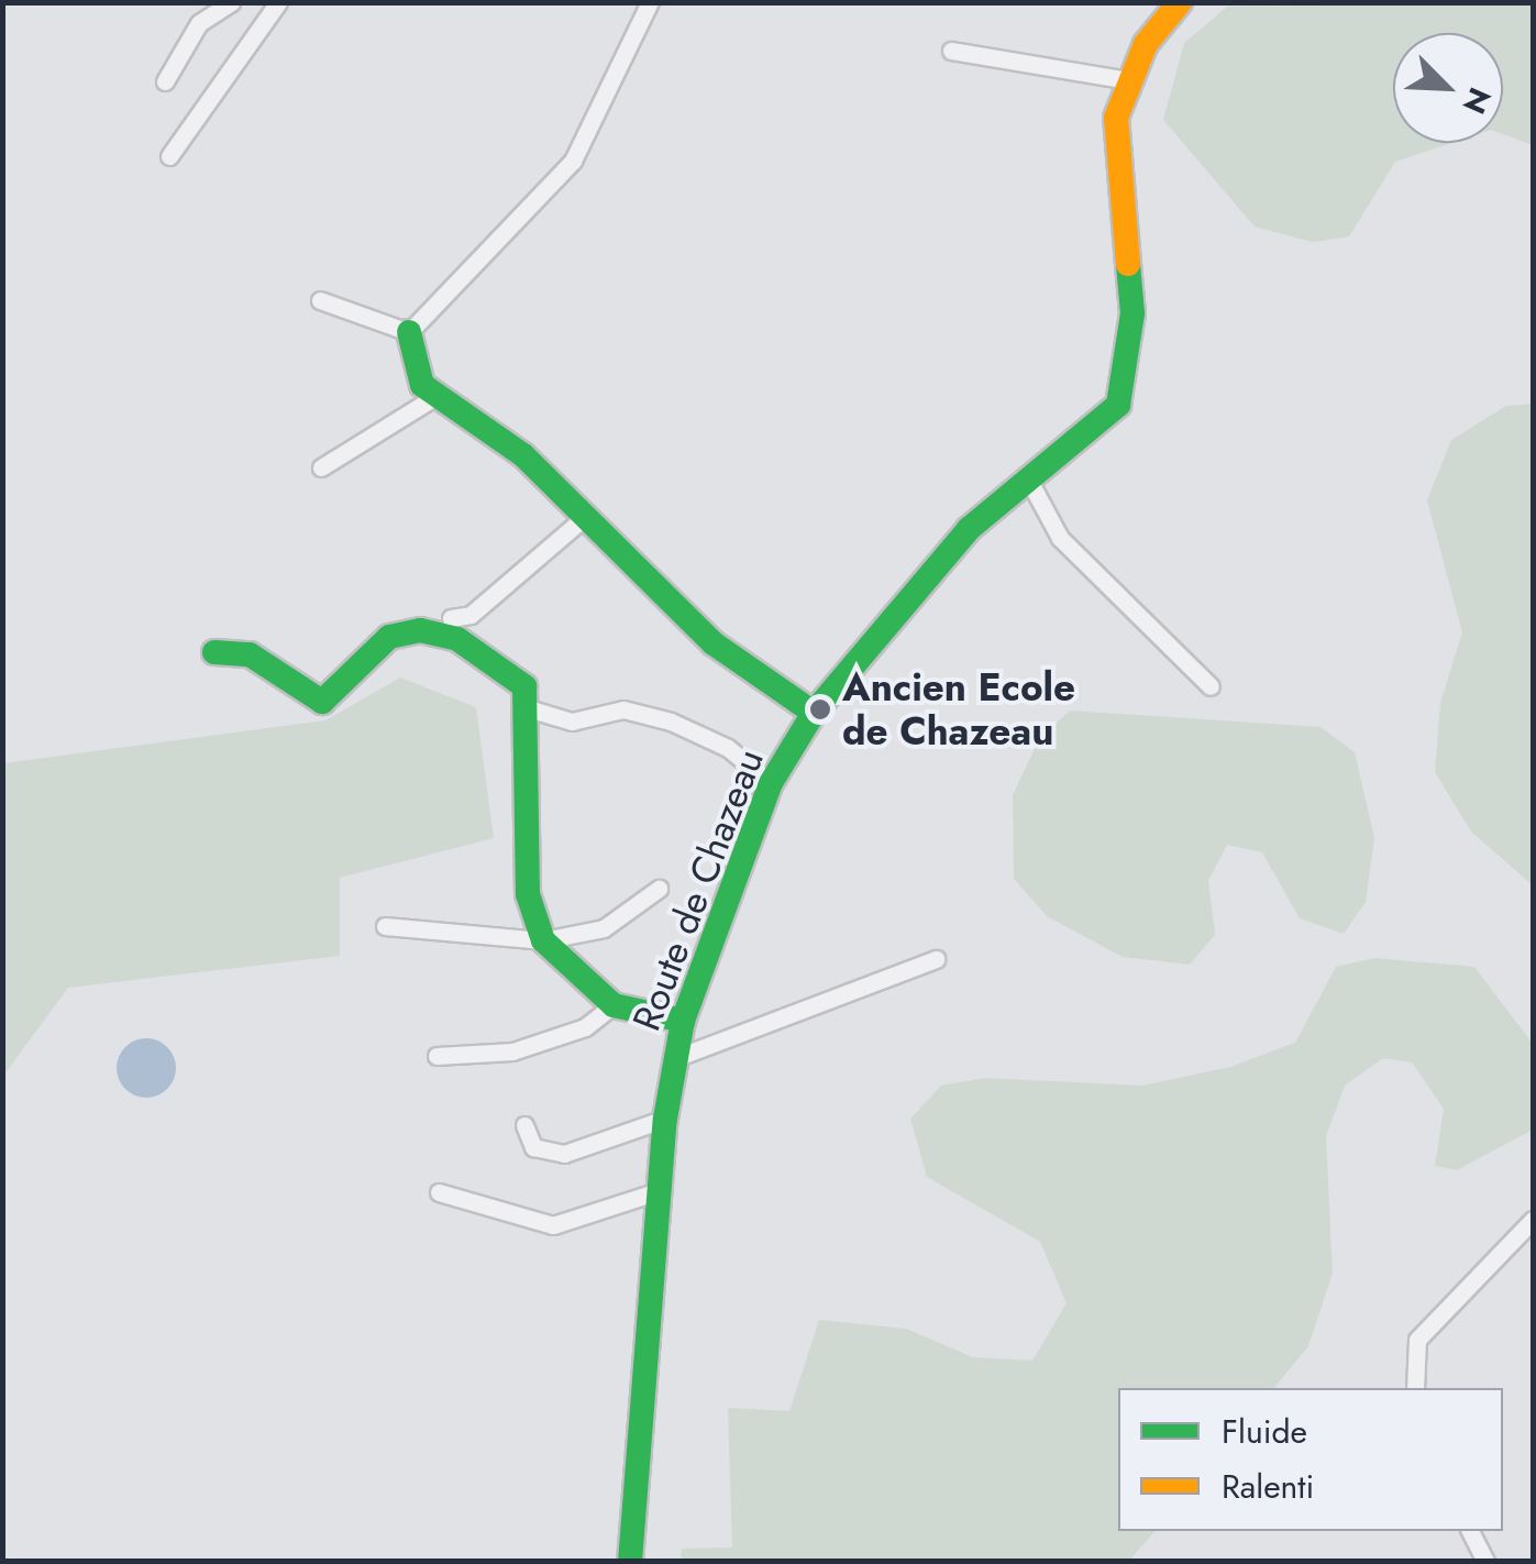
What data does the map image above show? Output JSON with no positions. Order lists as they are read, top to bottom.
{
  "streets": {
    "main road": ["Route de Chazeau"]
  },
  "places": ["Ancien Ecole de Chazeau"],
  "legend": ["Fluide", "Ralenti"],
  "north": "bottom right"
}
